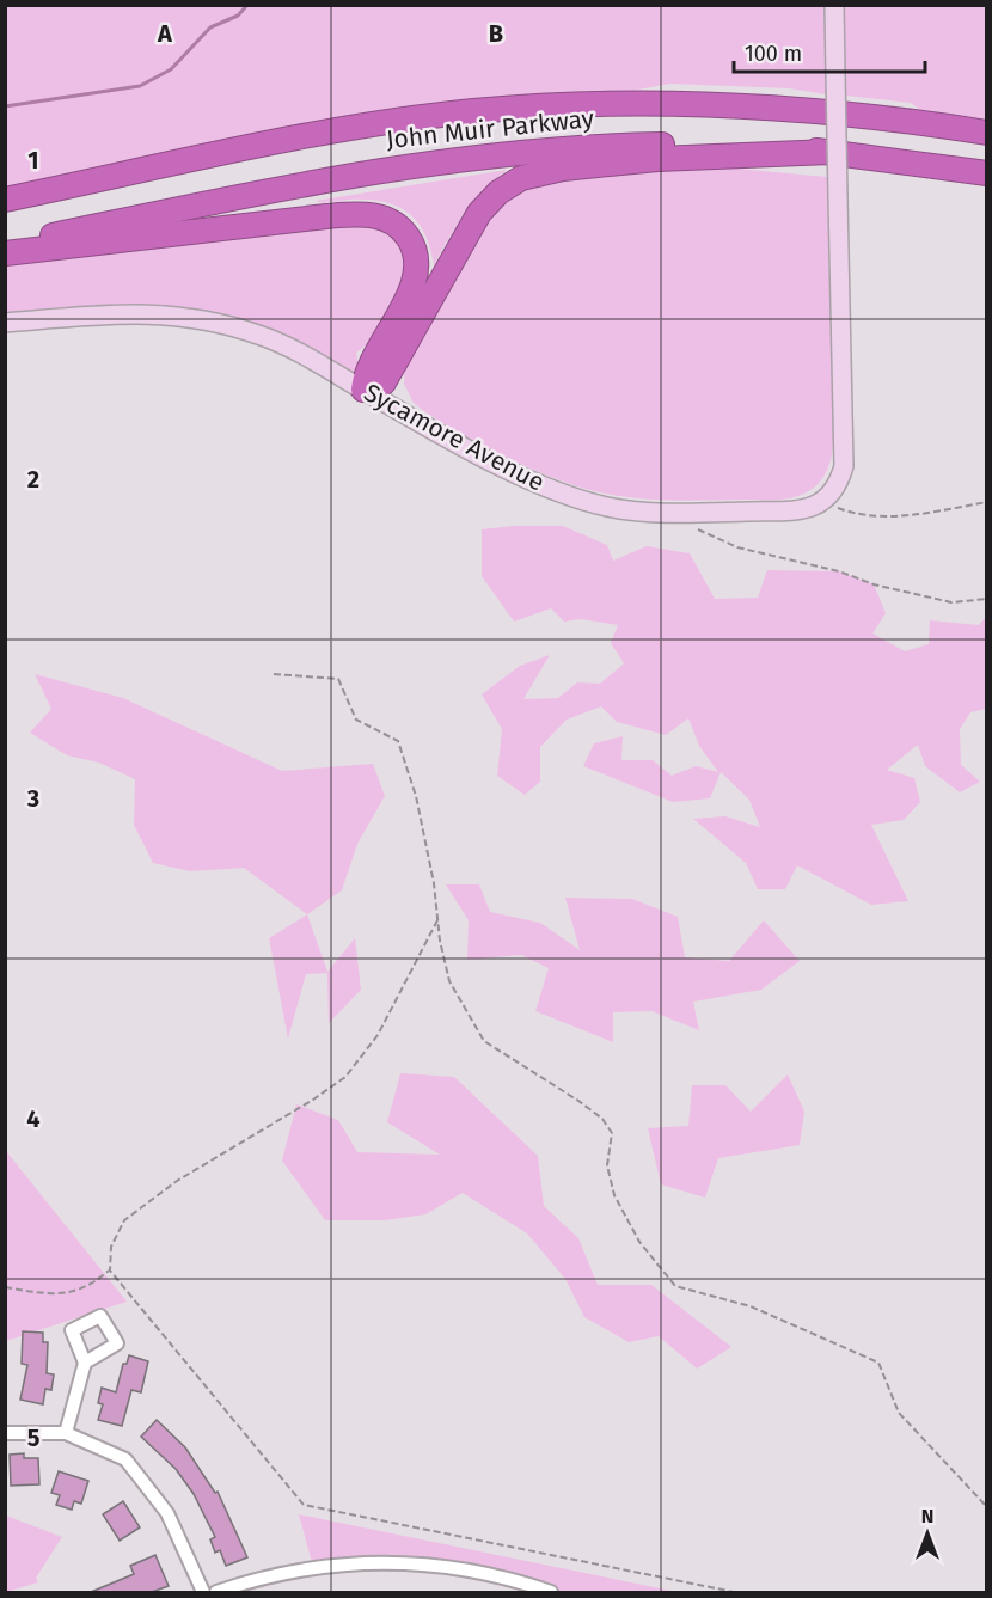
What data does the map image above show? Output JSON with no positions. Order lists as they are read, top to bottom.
{
  "streets": {
    "highway": ["John Muir Parkway"],
    "main road": ["Sycamore Avenue"]
  },
  "scale_bar": "100 m",
  "north": "top",
  "grid": {
    "columns": ["A", "B"],
    "rows": [
      "1",
      "2",
      "3",
      "4",
      "5"
    ]
  }
}
